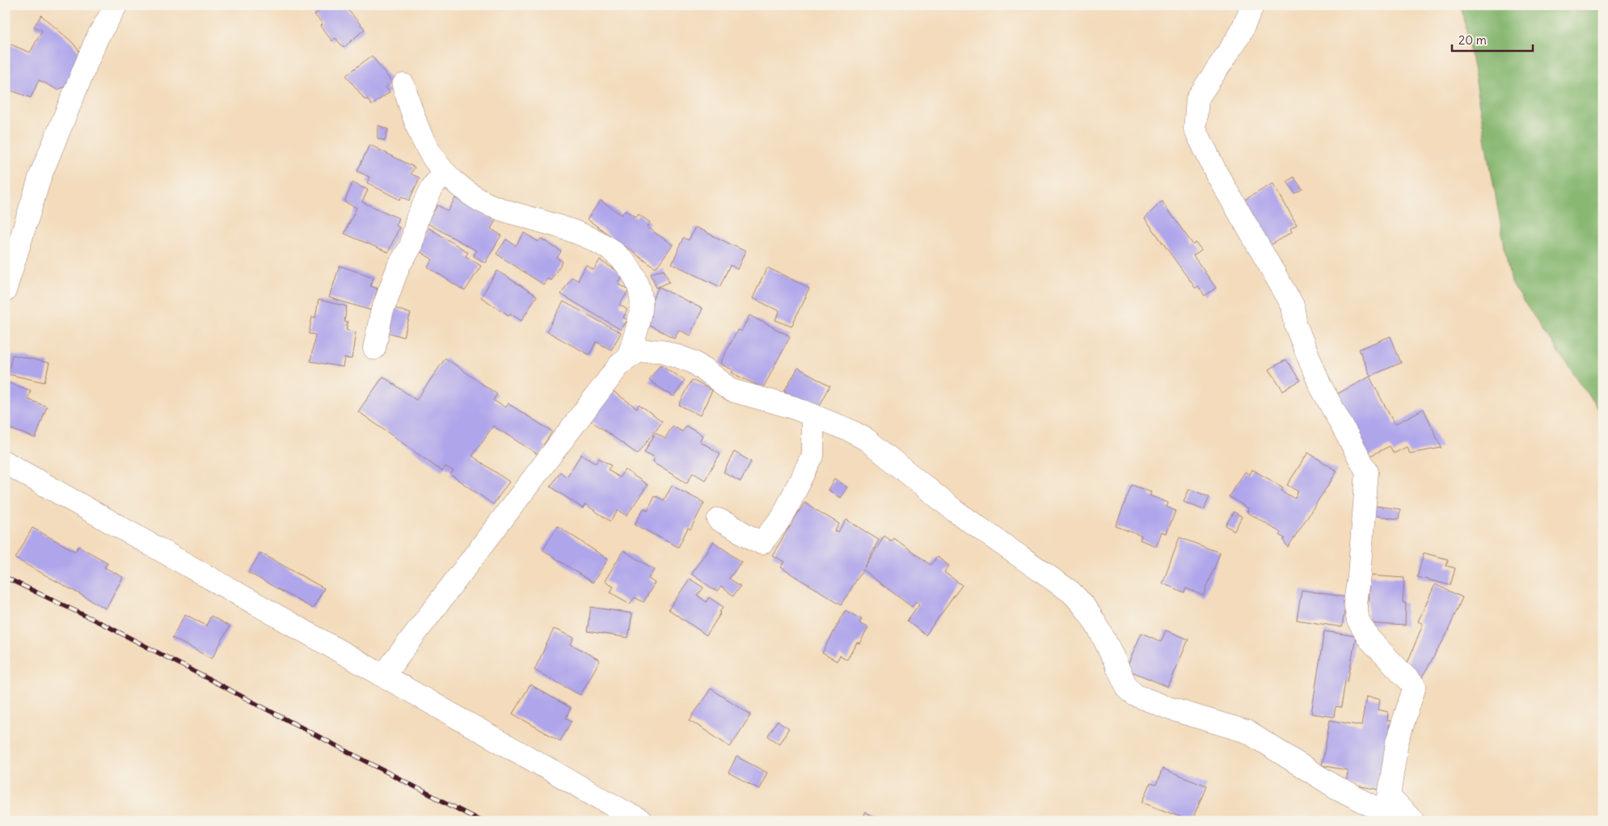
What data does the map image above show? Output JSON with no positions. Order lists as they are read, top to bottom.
{
  "scale_bar": "20 m"
}
